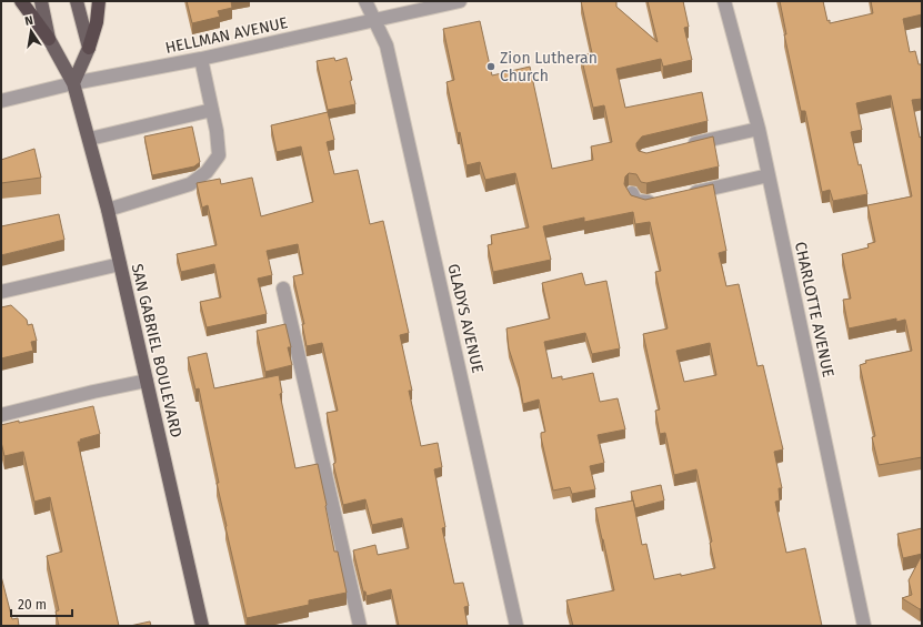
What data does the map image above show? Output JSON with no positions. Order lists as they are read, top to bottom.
{
  "streets": {
    "main road": ["SAN GABRIEL BOULEVARD"],
    "street": ["HELLMAN AVENUE", "CHARLOTTE AVENUE", "GLADYS AVENUE"]
  },
  "crossings": [
    ["HELLMAN AVENUE", "GLADYS AVENUE"],
    ["HELLMAN AVENUE", "SAN GABRIEL BOULEVARD"]
  ],
  "places": ["Zion Lutheran Church"],
  "scale_bar": "20 m",
  "north": "top"
}
